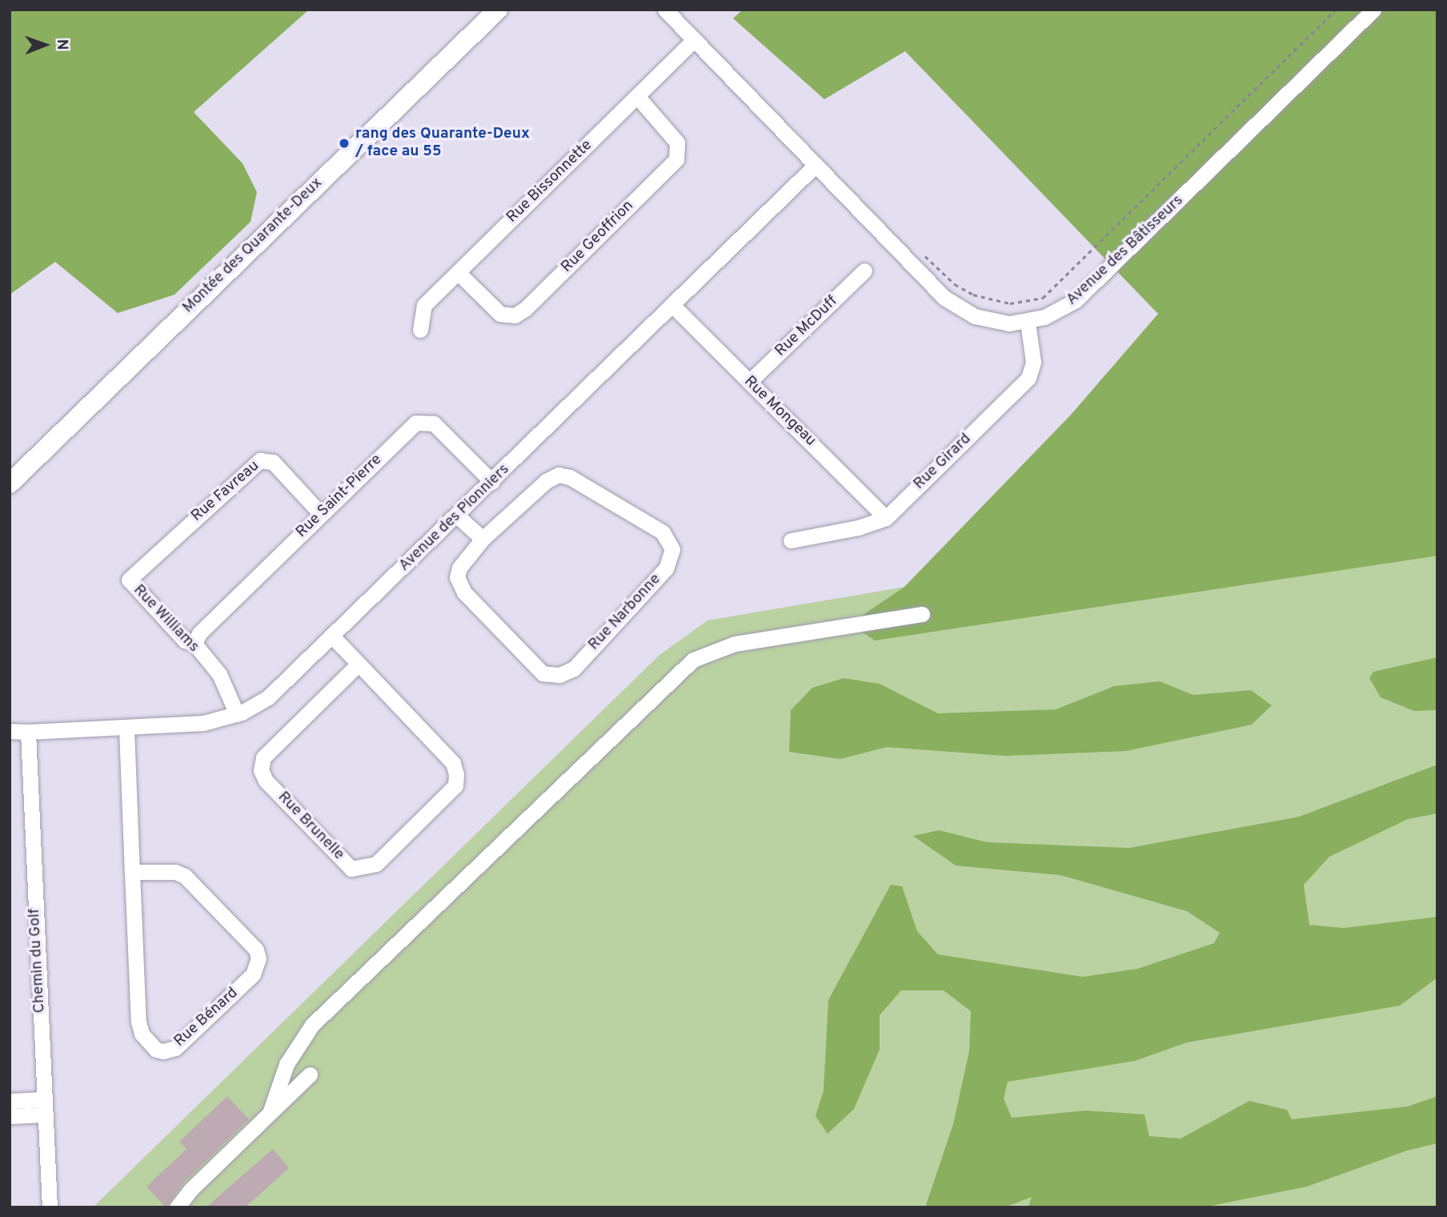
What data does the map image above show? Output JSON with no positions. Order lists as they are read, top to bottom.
{
  "streets": {
    "main road": ["Montée des Quarante-Deux"],
    "street": [
      "Rue Bissonnette",
      "Rue Geoffrion",
      "Avenue des Bâtisseurs",
      "Rue McDuff",
      "Rue Mongeau",
      "Rue Girard",
      "Rue Favreau",
      "Rue Saint-Pierre",
      "Avenue des Pionniers",
      "Rue Narbonne",
      "Rue Williams",
      "Rue Brunelle",
      "Chemin du Golf",
      "Rue Bénard"
    ]
  },
  "crossings": [
    ["Rue Bissonnette", "Rue Geoffrion"],
    ["Rue Bissonnette", "Avenue des Bâtisseurs"],
    ["Avenue des Bâtisseurs", "Rue Girard"],
    ["Avenue des Bâtisseurs", "Avenue des Pionniers"],
    ["Rue McDuff", "Rue Mongeau"],
    ["Rue Mongeau", "Rue Girard"],
    ["Rue Mongeau", "Avenue des Pionniers"],
    ["Rue Favreau", "Rue Saint-Pierre"],
    ["Rue Favreau", "Rue Williams"],
    ["Rue Saint-Pierre", "Avenue des Pionniers"],
    ["Rue Saint-Pierre", "Rue Williams"],
    ["Avenue des Pionniers", "Rue Williams"],
    ["Avenue des Pionniers", "Rue Brunelle"],
    ["Avenue des Pionniers", "Chemin du Golf"],
    ["Avenue des Pionniers", "Rue Bénard"]
  ],
  "places": ["rang des Quarante-Deux / face au 55"],
  "north": "right"
}
